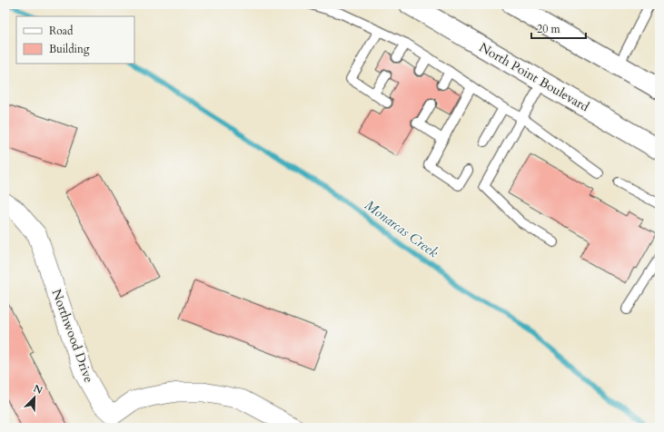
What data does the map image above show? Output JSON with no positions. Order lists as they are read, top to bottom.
{
  "streets": {
    "main road": ["North Point Boulevard"],
    "street": ["Northwood Drive"]
  },
  "water": ["Monarcas Creek"],
  "legend": ["Road", "Building"],
  "scale_bar": "20 m",
  "north": "top right"
}
